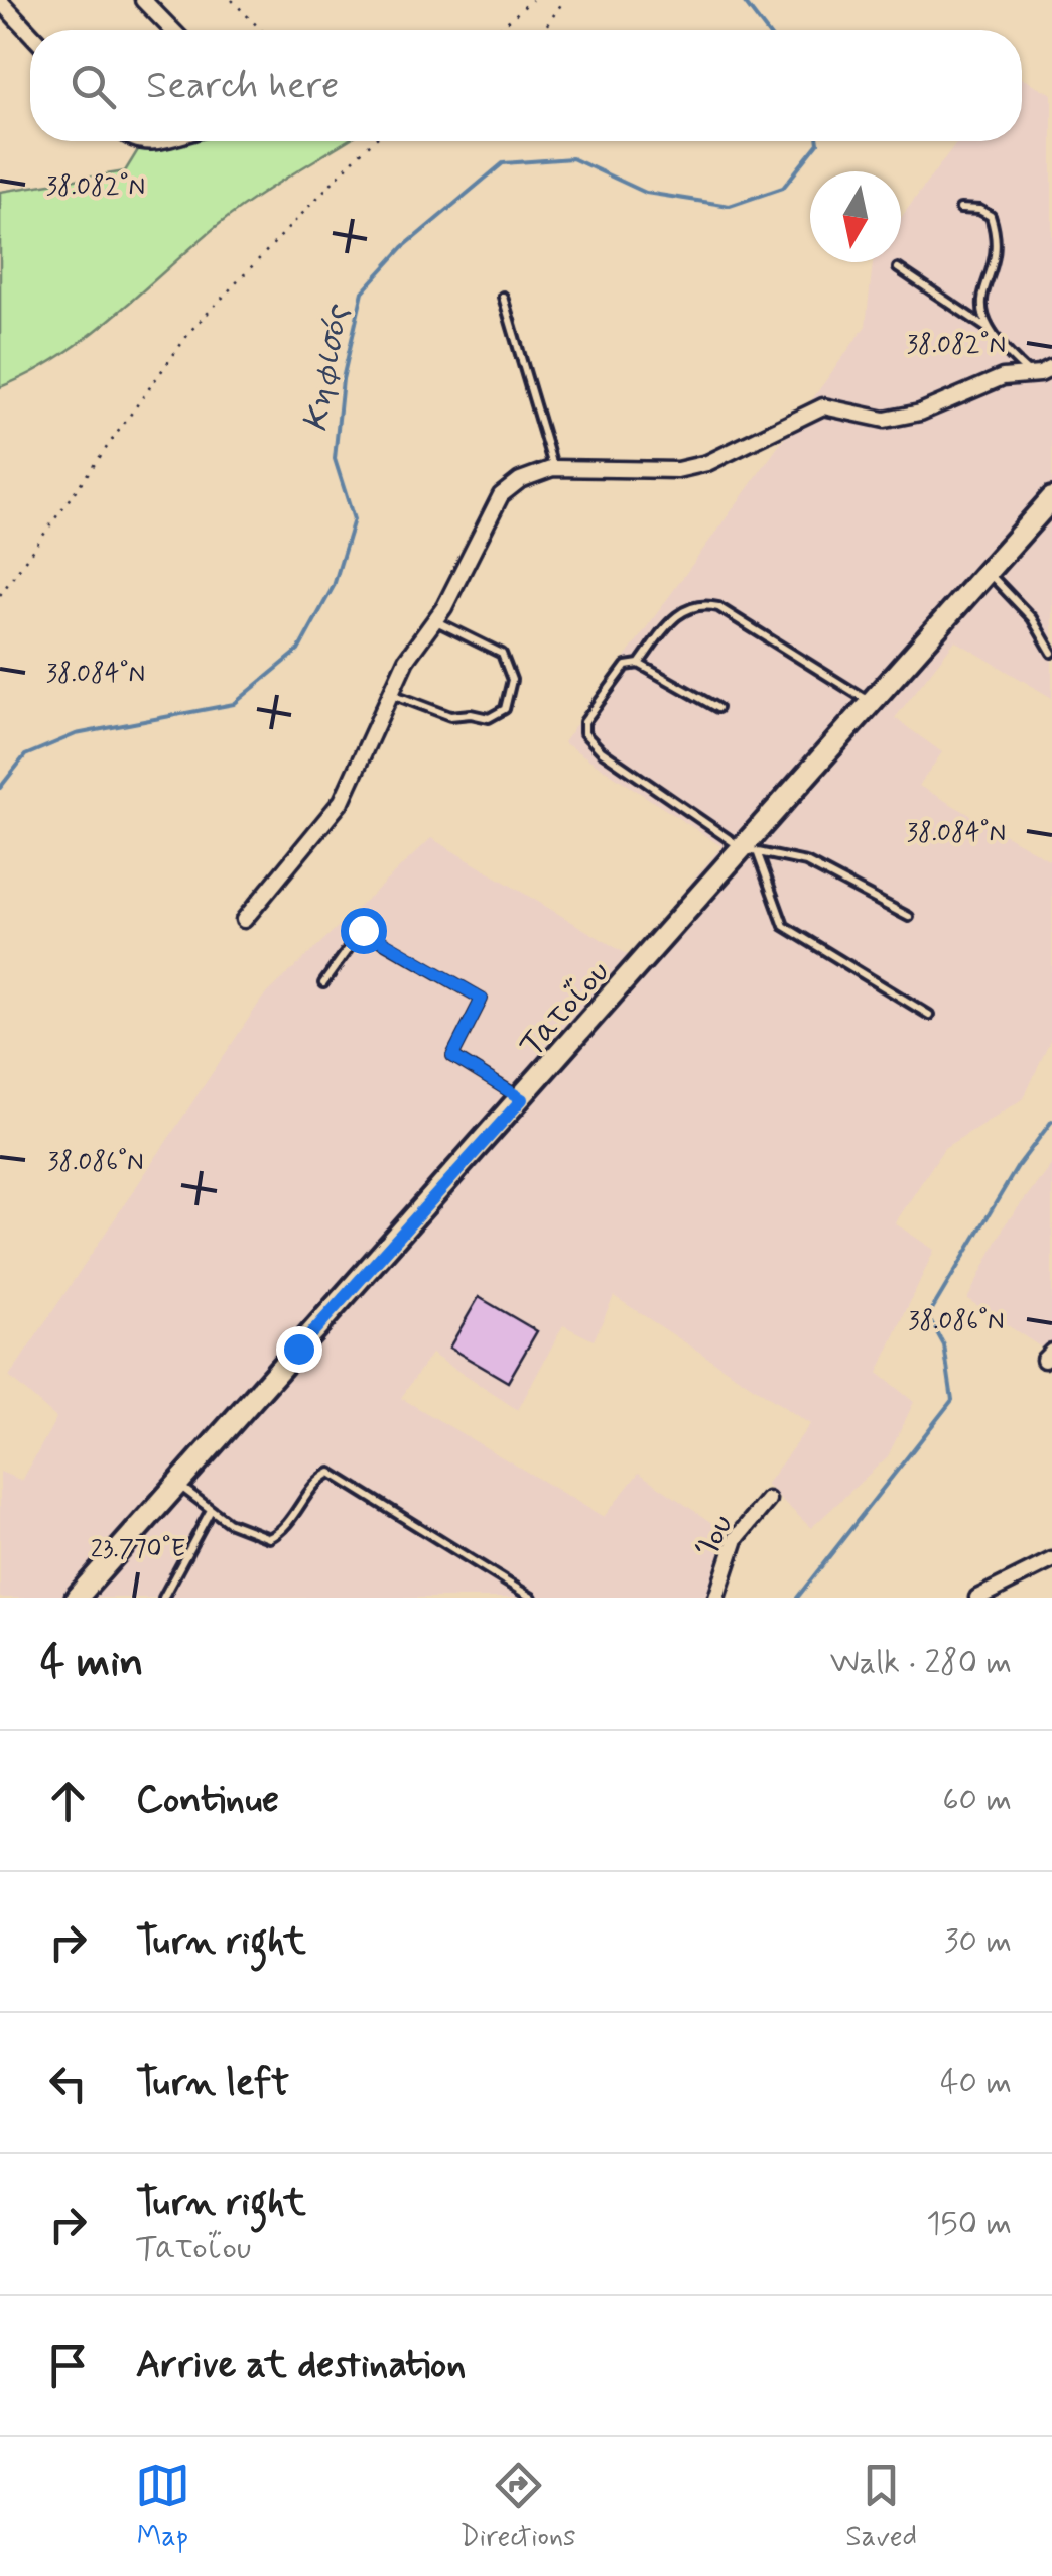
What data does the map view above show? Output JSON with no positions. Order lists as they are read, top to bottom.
{
  "streets": {
    "street": ["Τατοΐου", "Ίου"]
  },
  "water": ["Κηφισός"],
  "north": "bottom",
  "page": {
    "search": "Search here",
    "heading": ["4 min", "Walk · 280 m"],
    "list": [
      ["Continue", "60 m"],
      ["Turn right", "30 m"],
      ["Turn left", "40 m"],
      ["Turn right", "Τατοΐου", "150 m"],
      "Arrive at destination"
    ],
    "nav": ["Map", "Directions", "Saved"]
  },
  "coordinates": [
    "38.082°N",
    "38.084°N",
    "38.086°N",
    "23.770°E"
  ]
}
